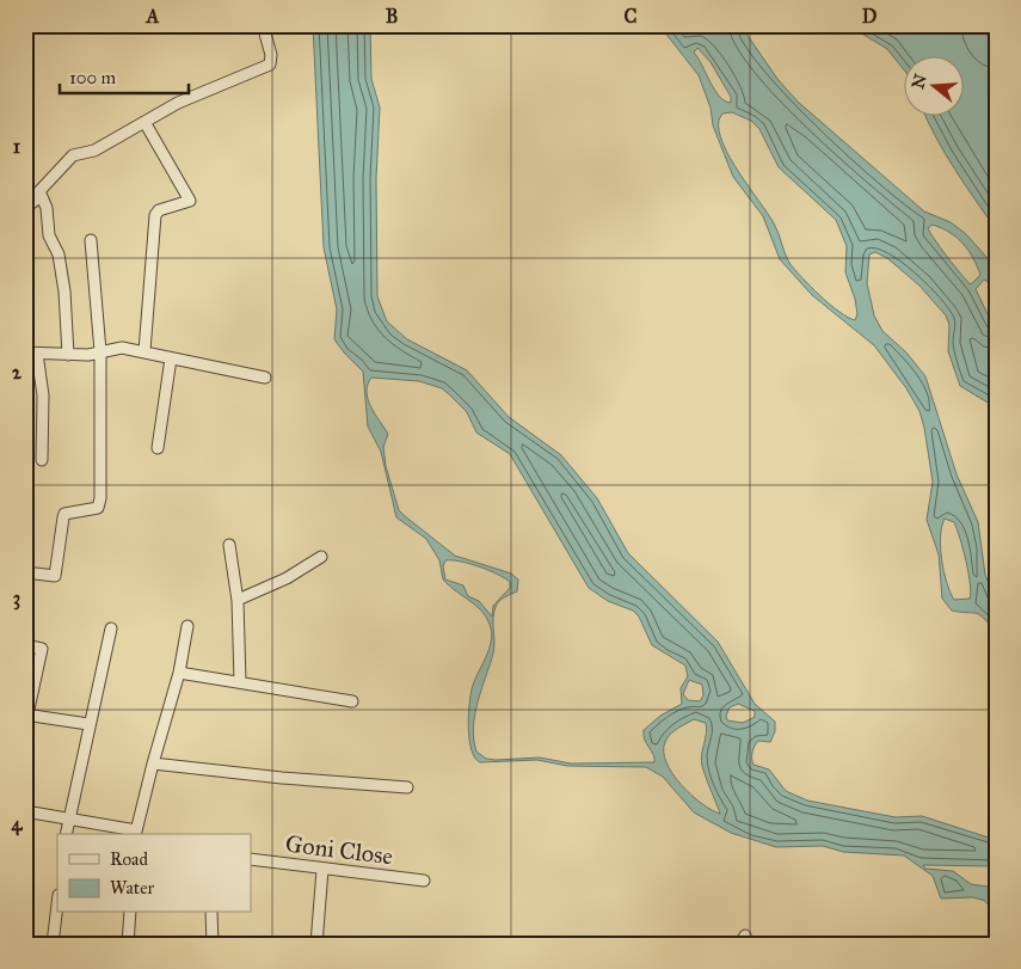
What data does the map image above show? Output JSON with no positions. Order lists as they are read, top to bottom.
{
  "streets": {
    "street": ["Goni Close"]
  },
  "legend": ["Road", "Water"],
  "scale_bar": "100 m",
  "north": "left",
  "grid": {
    "columns": [
      "A",
      "B",
      "C",
      "D"
    ],
    "rows": [
      "1",
      "2",
      "3",
      "4"
    ]
  }
}
